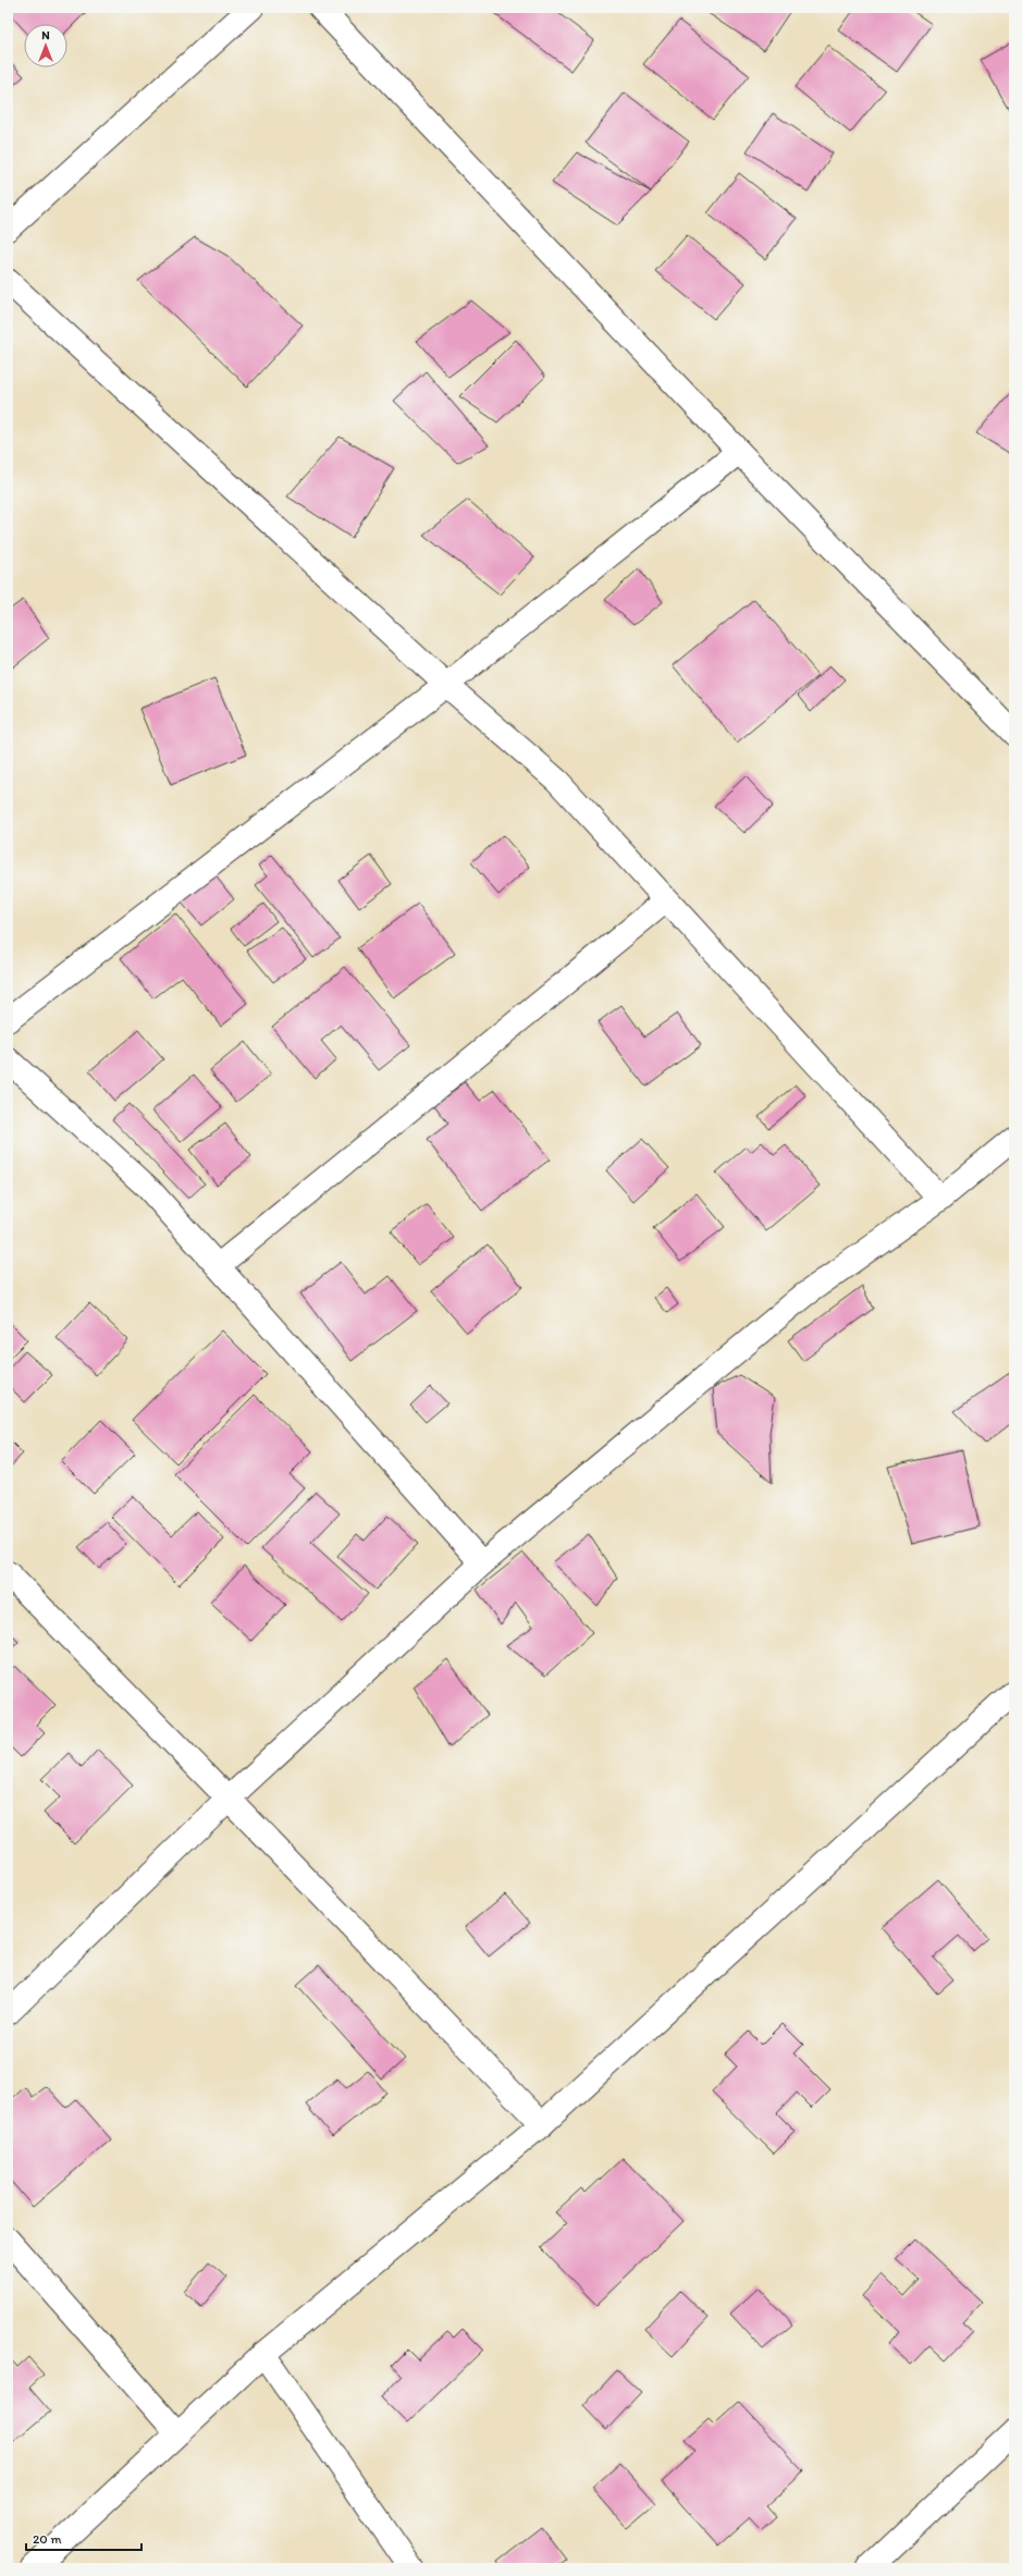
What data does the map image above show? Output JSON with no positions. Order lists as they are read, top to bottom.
{
  "scale_bar": "20 m",
  "north": "top"
}
